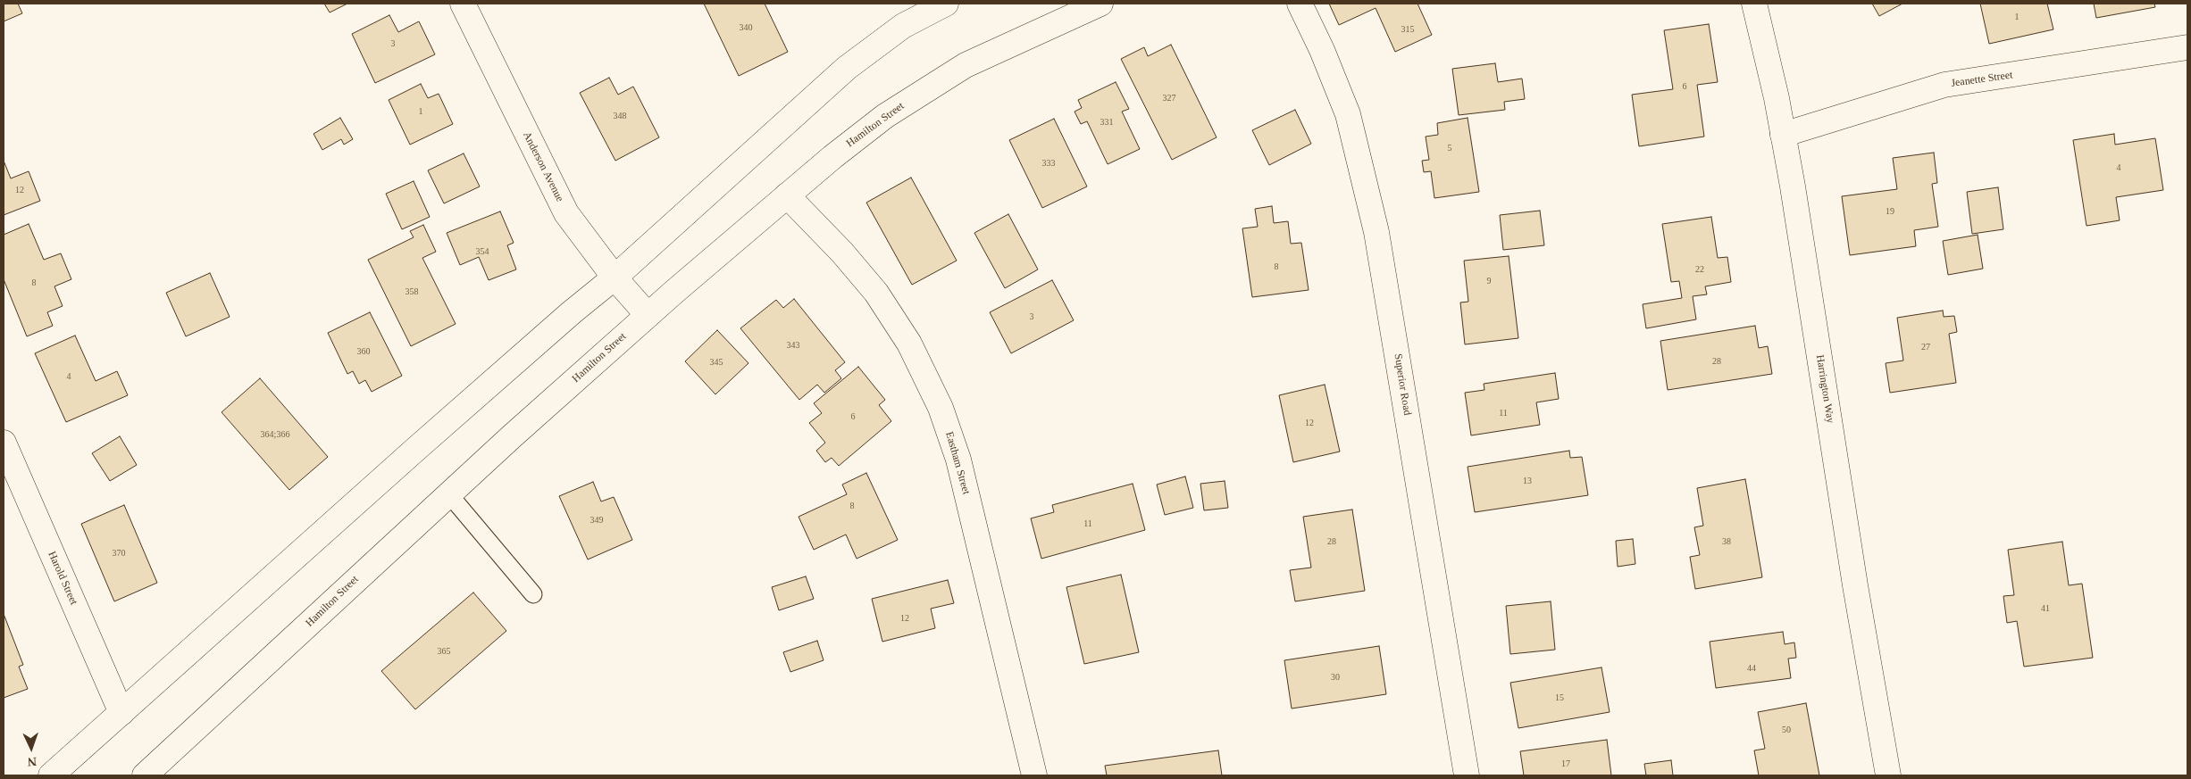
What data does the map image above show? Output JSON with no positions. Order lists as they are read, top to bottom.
{
  "streets": {
    "street": [
      "Jeanette Street",
      "Hamilton Street",
      "Anderson Avenue",
      "Superior Road",
      "Harrington Way",
      "Eastham Street",
      "Harold Street"
    ]
  },
  "crossings": [
    ["Jeanette Street", "Harrington Way"],
    ["Hamilton Street", "Anderson Avenue"],
    ["Hamilton Street", "Eastham Street"]
  ],
  "house_numbers": [
    "1",
    "340",
    "315",
    "3",
    "6",
    "327",
    "1",
    "348",
    "331",
    "5",
    "333",
    "4",
    "12",
    "19",
    "354",
    "8",
    "22",
    "9",
    "8",
    "358",
    "3",
    "343",
    "27",
    "360",
    "28",
    "345",
    "4",
    "11",
    "6",
    "12",
    "364;366",
    "13",
    "8",
    "349",
    "11",
    "28",
    "38",
    "370",
    "41",
    "12",
    "365",
    "44",
    "30",
    "15",
    "50",
    "17"
  ],
  "north": "bottom"
}
